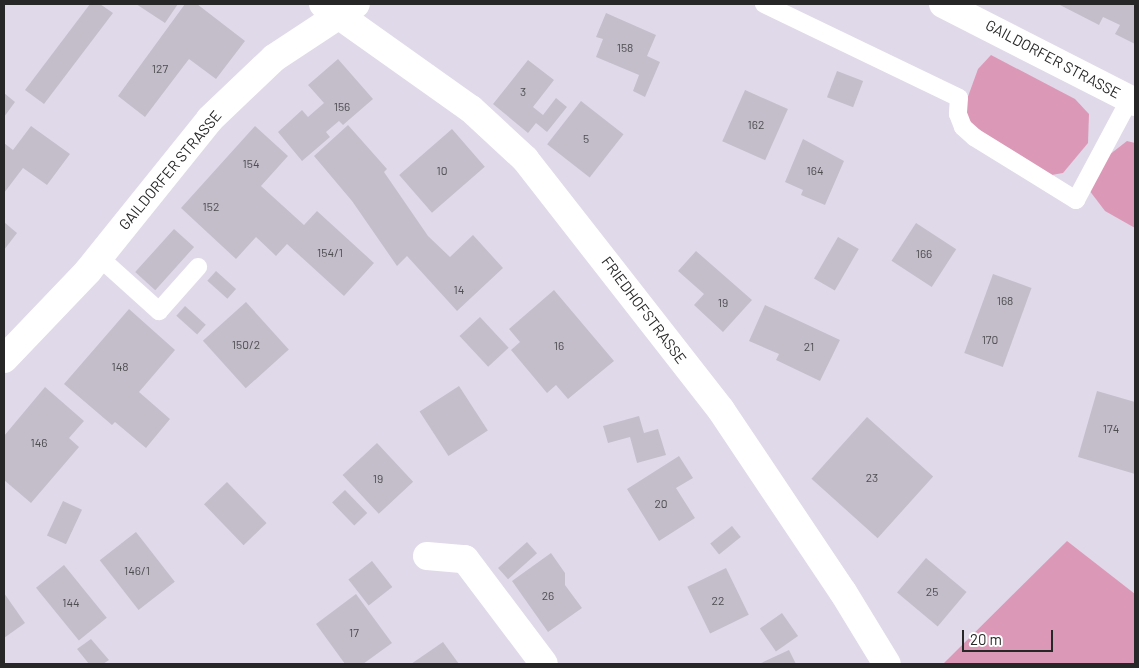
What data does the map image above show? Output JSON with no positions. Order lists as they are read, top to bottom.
{
  "streets": {
    "street": ["GAILDORFER STRASSE", "FRIEDHOFSTRASSE"]
  },
  "crossings": [
    ["GAILDORFER STRASSE", "FRIEDHOFSTRASSE"]
  ],
  "house_numbers": [
    "158",
    "127",
    "3",
    "156",
    "162",
    "5",
    "154",
    "10",
    "164",
    "152",
    "154/1",
    "166",
    "14",
    "168",
    "19",
    "170",
    "150/2",
    "16",
    "21",
    "148",
    "174",
    "146",
    "23",
    "19",
    "20",
    "146/1",
    "25",
    "26",
    "22",
    "144",
    "17"
  ],
  "scale_bar": "20 m"
}
